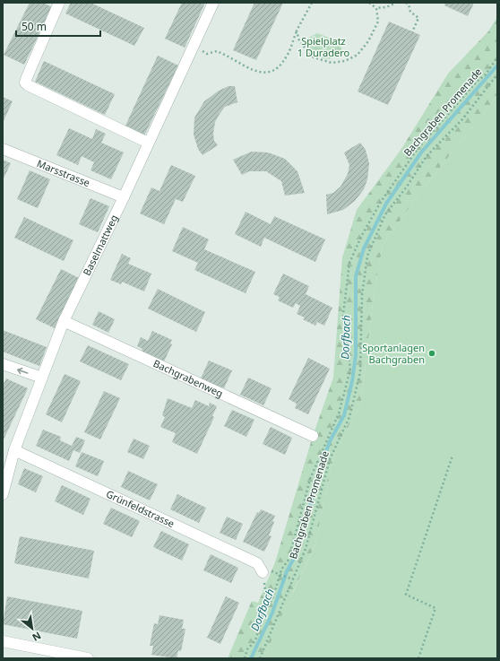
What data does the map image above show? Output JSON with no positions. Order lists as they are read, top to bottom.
{
  "streets": {
    "street": [
      "Marsstrasse",
      "Baselmattweg",
      "Bachgrabenweg",
      "Grünfeldstrasse"
    ],
    "path": ["Bachgraben Promenade"]
  },
  "crossings": [
    ["Marsstrasse", "Baselmattweg"],
    ["Baselmattweg", "Bachgrabenweg"],
    ["Baselmattweg", "Grünfeldstrasse"]
  ],
  "water": ["Dorfbach"],
  "parks": ["Spielplatz 1 Duradero"],
  "places": ["Sportanlagen Bachgraben"],
  "scale_bar": "50 m",
  "north": "bottom right"
}
